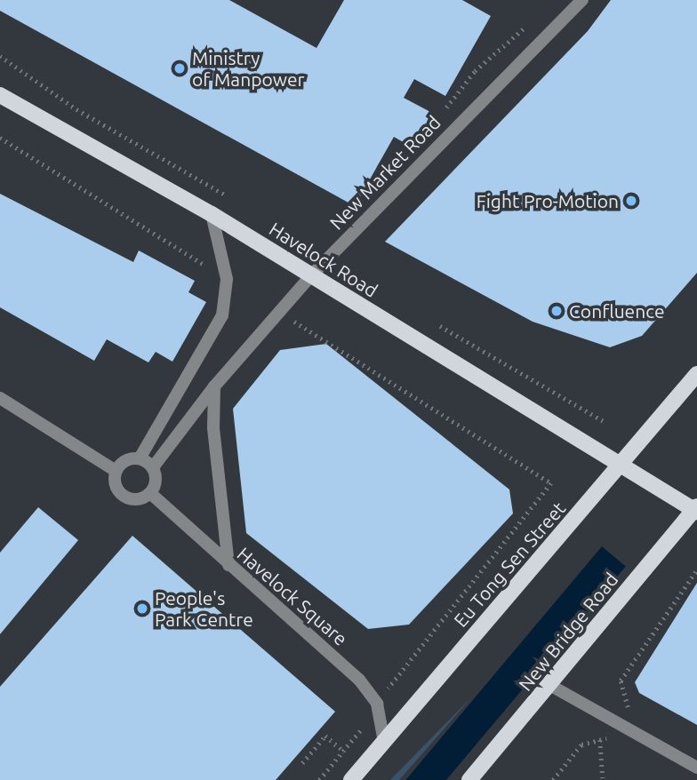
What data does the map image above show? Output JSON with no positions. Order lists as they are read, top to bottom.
{
  "streets": {
    "main road": ["Havelock Road", "Eu Tong Sen Street", "New Bridge Road"],
    "street": ["New Market Road", "Havelock Square"]
  },
  "crossings": [
    ["New Market Road", "Havelock Road"],
    ["New Market Road", "Havelock Square"],
    ["Havelock Road", "Eu Tong Sen Street"],
    ["Havelock Road", "New Bridge Road"],
    ["Eu Tong Sen Street", "Havelock Square"]
  ],
  "places": [
    "Ministry of Manpower",
    "Fight Pro-Motion",
    "Confluence",
    "People's Park Centre"
  ]
}
